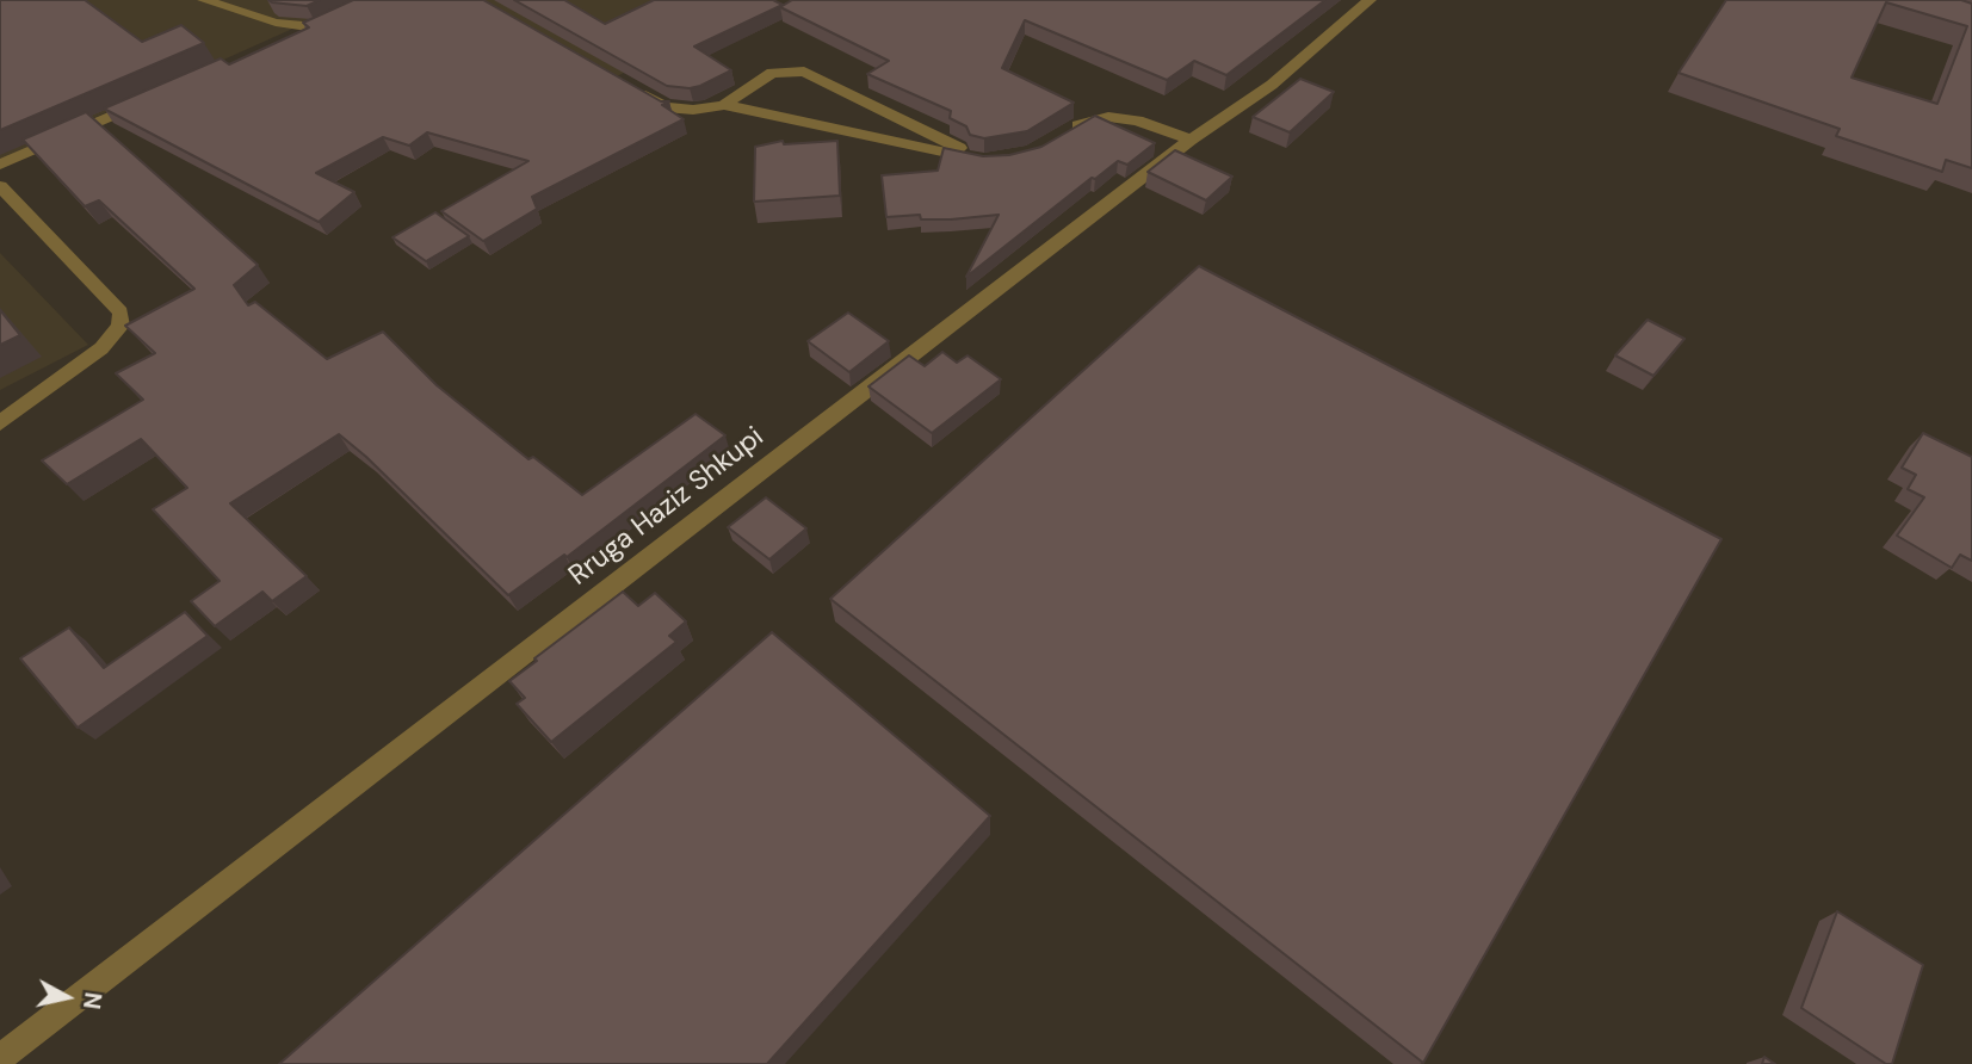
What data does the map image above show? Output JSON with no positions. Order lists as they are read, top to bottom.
{
  "streets": {
    "street": ["Rruga Haziz Shkupi"]
  },
  "north": "right"
}
